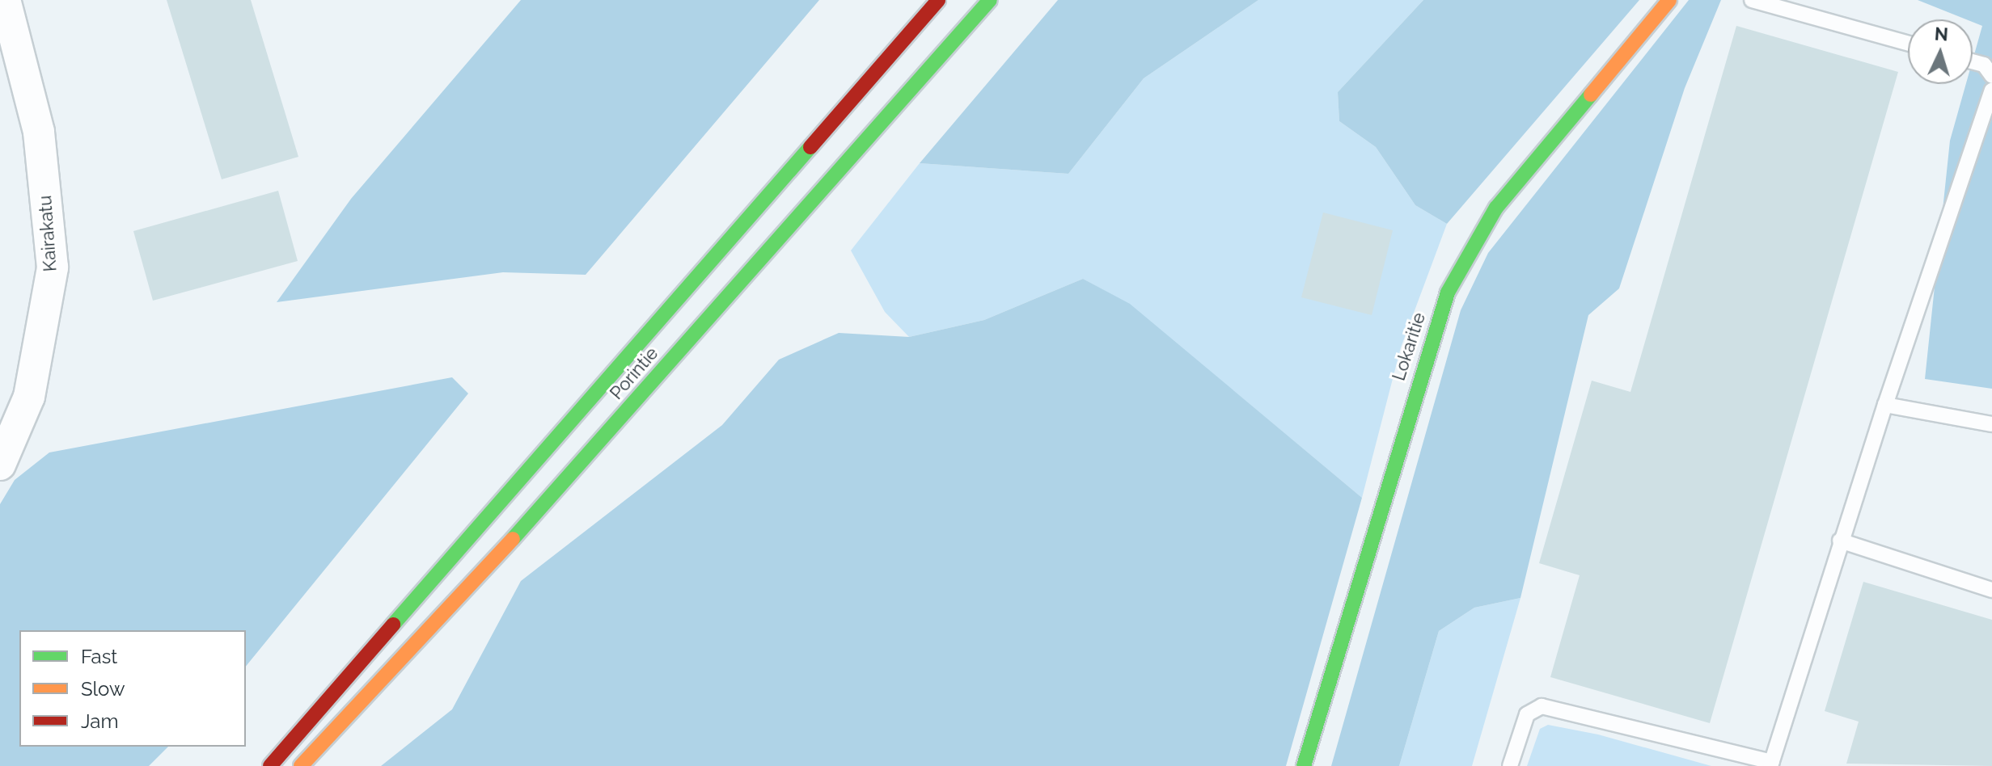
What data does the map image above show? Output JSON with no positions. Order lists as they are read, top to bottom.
{
  "streets": {
    "main road": ["Lokaritie", "Porintie"],
    "street": ["Kairakatu"]
  },
  "legend": ["Fast", "Slow", "Jam"],
  "north": "top"
}
